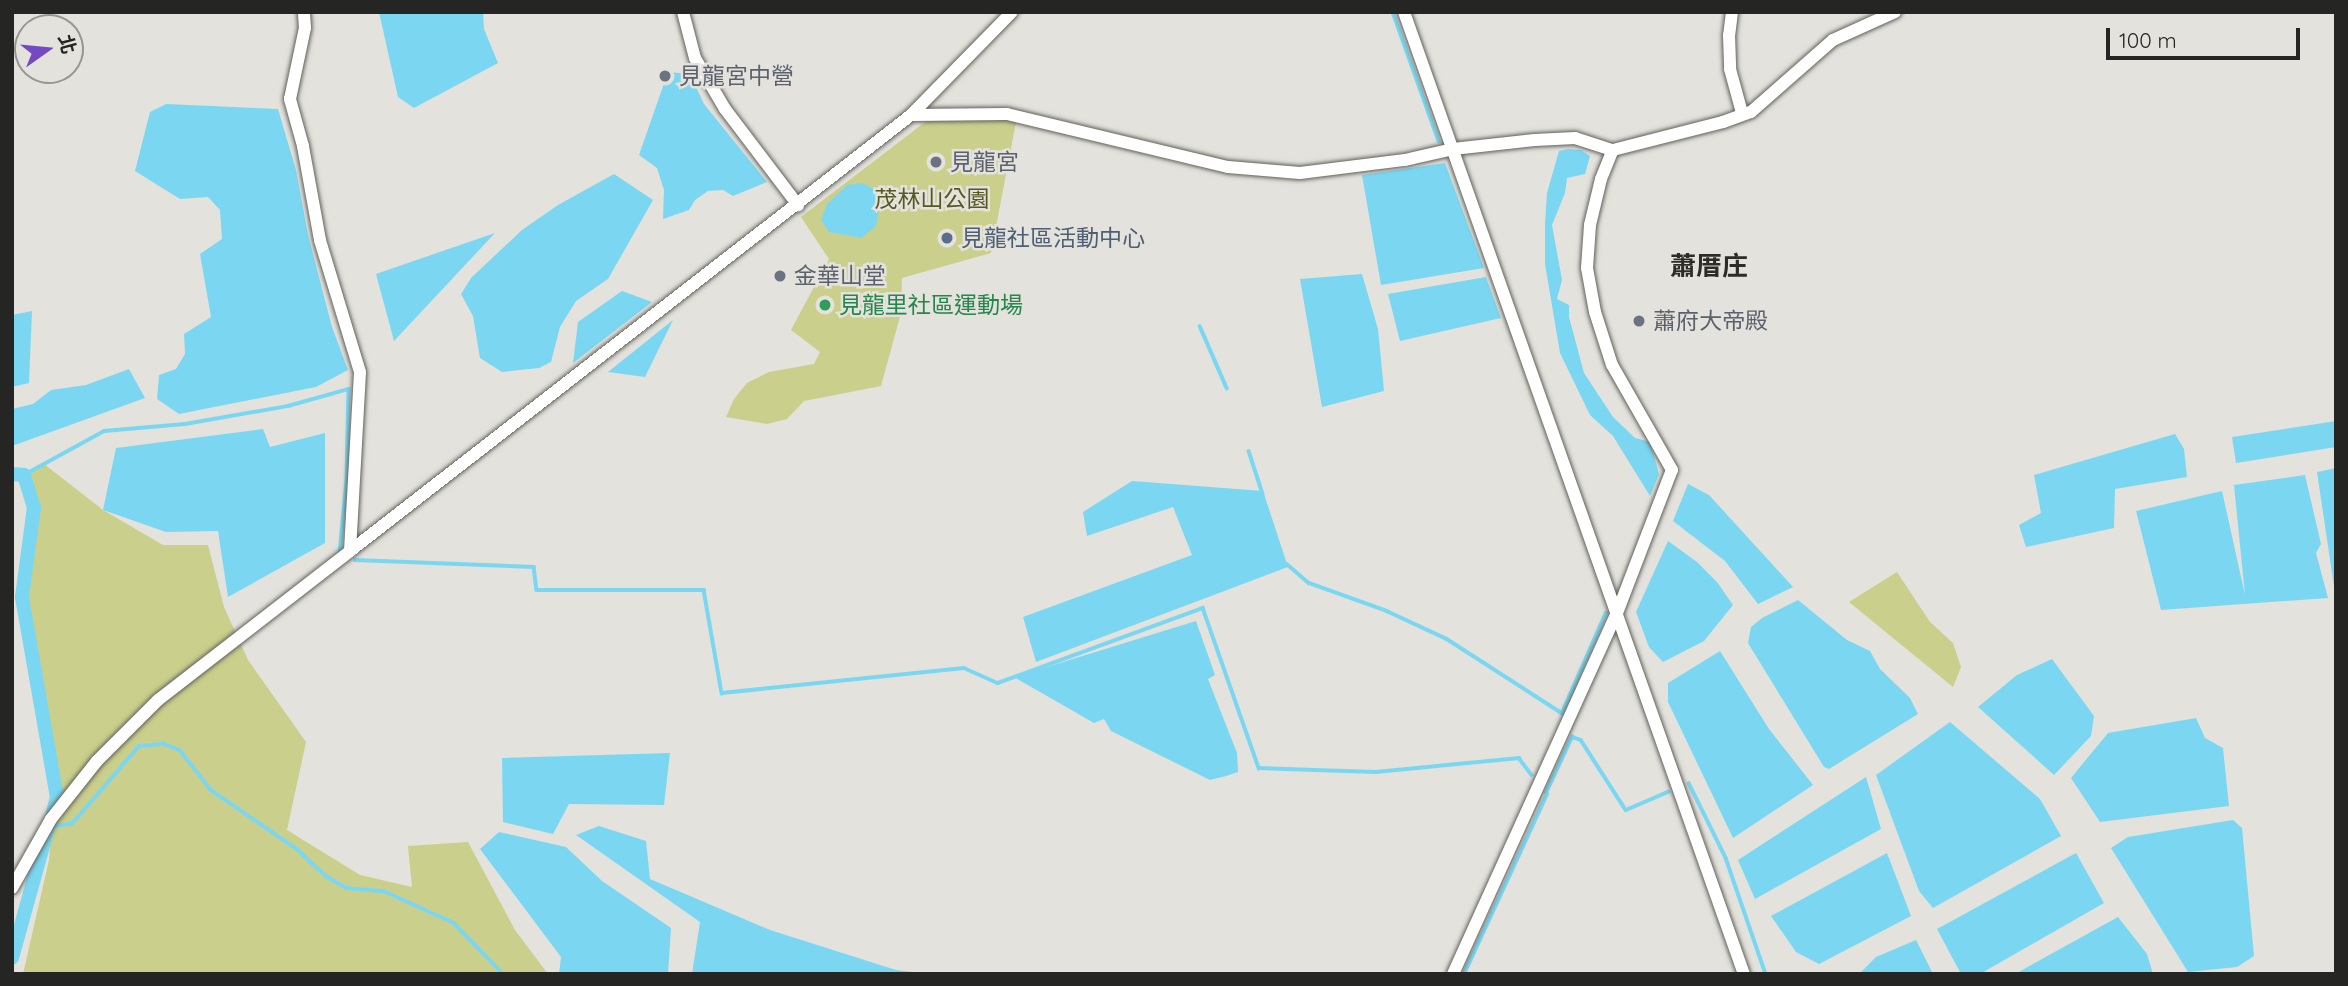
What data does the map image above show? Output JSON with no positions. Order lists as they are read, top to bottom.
{
  "districts": ["蕭厝庄"],
  "parks": ["茂林山公園"],
  "places": [
    "見龍宮中營",
    "見龍宮",
    "見龍社區活動中心",
    "金華山堂",
    "見龍里社區運動場",
    "蕭府大帝殿"
  ],
  "scale_bar": "100 m",
  "north": "right"
}
